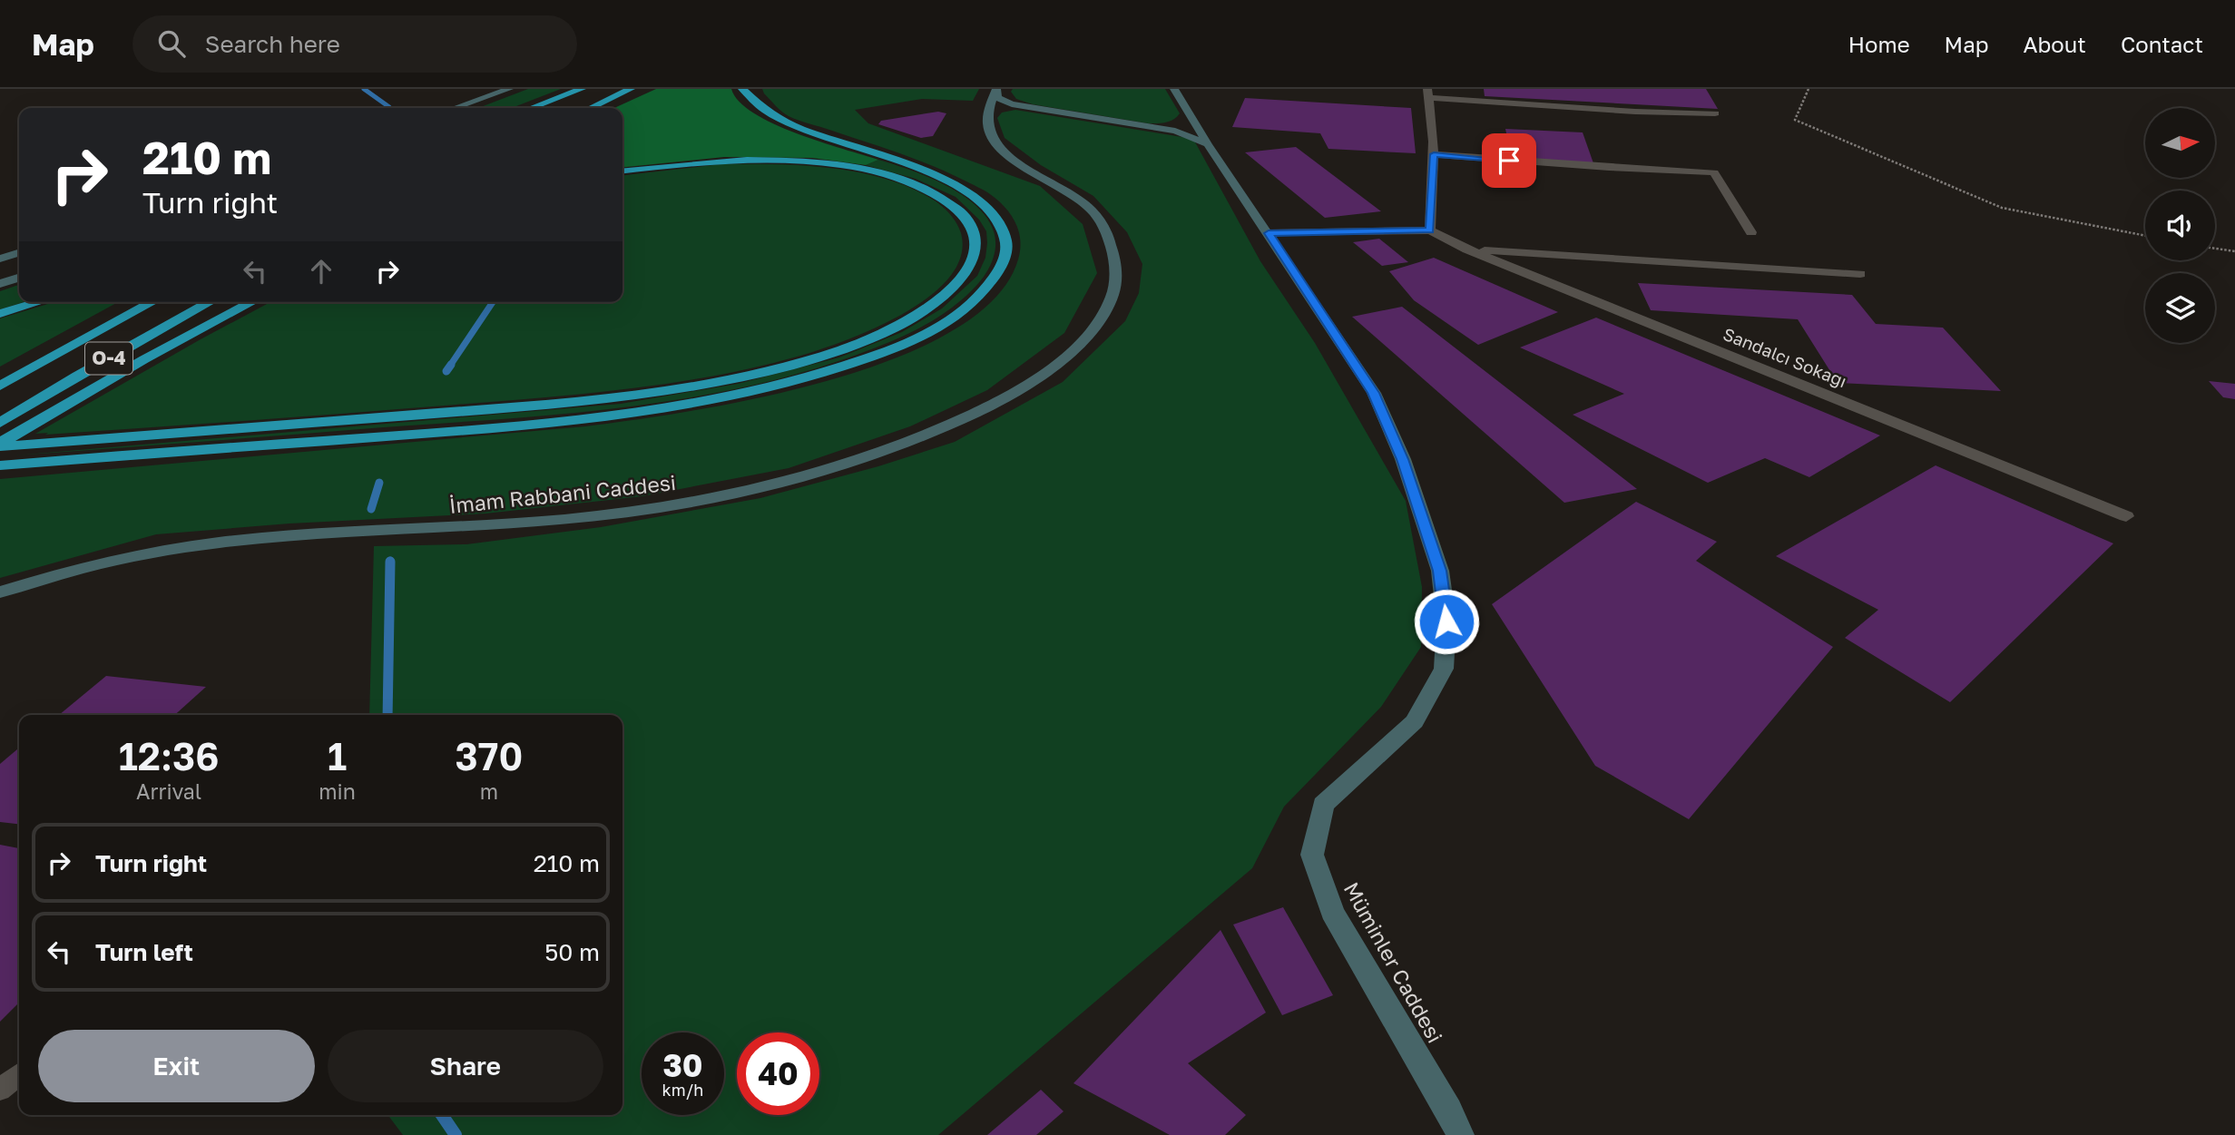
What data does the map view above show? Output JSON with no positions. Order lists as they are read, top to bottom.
{
  "streets": {
    "highway": ["O-4"],
    "main road": ["İmam Rabbani Caddesi", "Müminler Caddesi"],
    "street": ["Sandalcı Sokağı"]
  },
  "north": "right",
  "page": {
    "header": "Map",
    "search": "Search here",
    "nav": [
      "Home",
      "Map",
      "About",
      "Contact"
    ],
    "turn": ["210 m", "Turn right"],
    "eta": [
      "12:36",
      "Arrival",
      "1",
      "min",
      "370",
      "m"
    ],
    "list": [
      {
        "name": "Turn right",
        "value": "210 m"
      },
      {
        "name": "Turn left",
        "value": "50 m"
      }
    ],
    "buttons": ["Exit", "Share"],
    "speed": "30 km/h",
    "limit": "40"
  }
}
